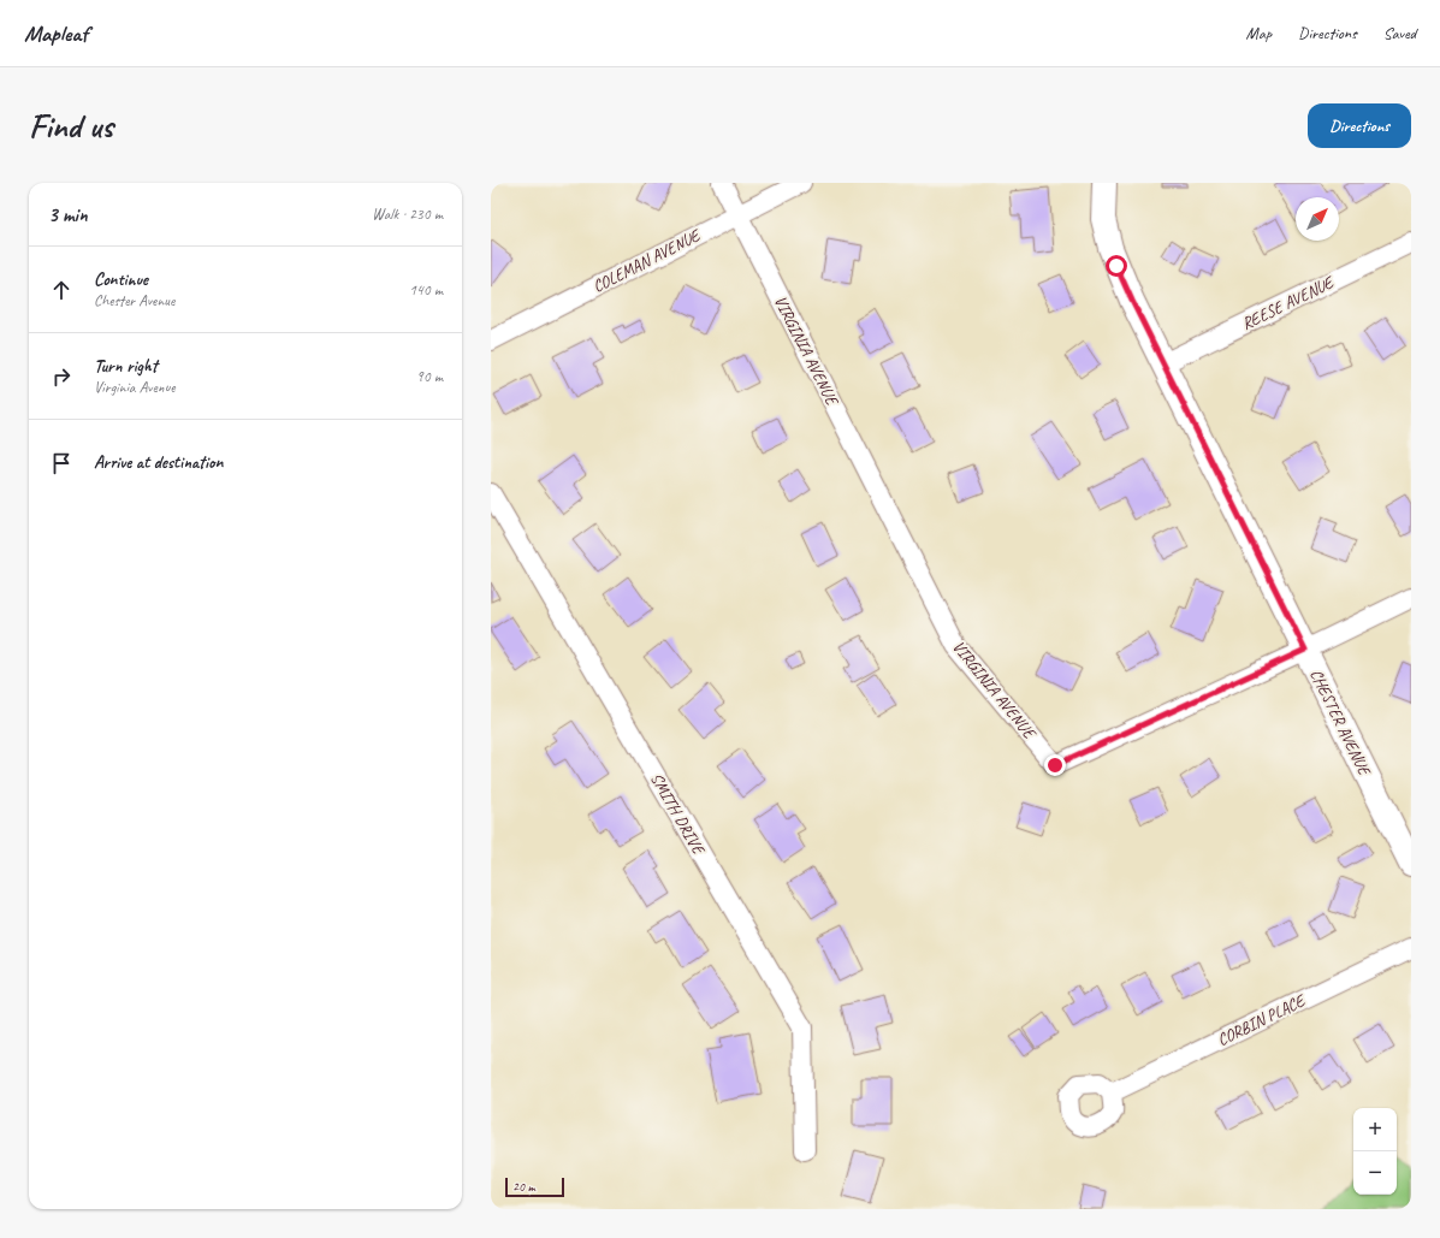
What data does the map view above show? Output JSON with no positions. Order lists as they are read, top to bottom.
{
  "streets": {
    "street": [
      "COLEMAN AVENUE",
      "REESE AVENUE",
      "VIRGINIA AVENUE",
      "CHESTER AVENUE",
      "SMITH DRIVE",
      "CORBIN PLACE"
    ]
  },
  "crossings": [
    ["COLEMAN AVENUE", "VIRGINIA AVENUE"],
    ["REESE AVENUE", "CHESTER AVENUE"],
    ["VIRGINIA AVENUE", "CHESTER AVENUE"]
  ],
  "scale_bar": "20 m",
  "north": "top right",
  "page": {
    "header": "Mapleaf",
    "nav": ["Map", "Directions", "Saved"],
    "buttons": "Directions",
    "title": "Find us",
    "heading": ["3 min", "Walk · 230 m"],
    "list": [
      ["Continue", "Chester Avenue", "140 m"],
      ["Turn right", "Virginia Avenue", "90 m"],
      "Arrive at destination"
    ],
    "map_buttons": ["+", "−"],
    "scale": "20 m"
  }
}
